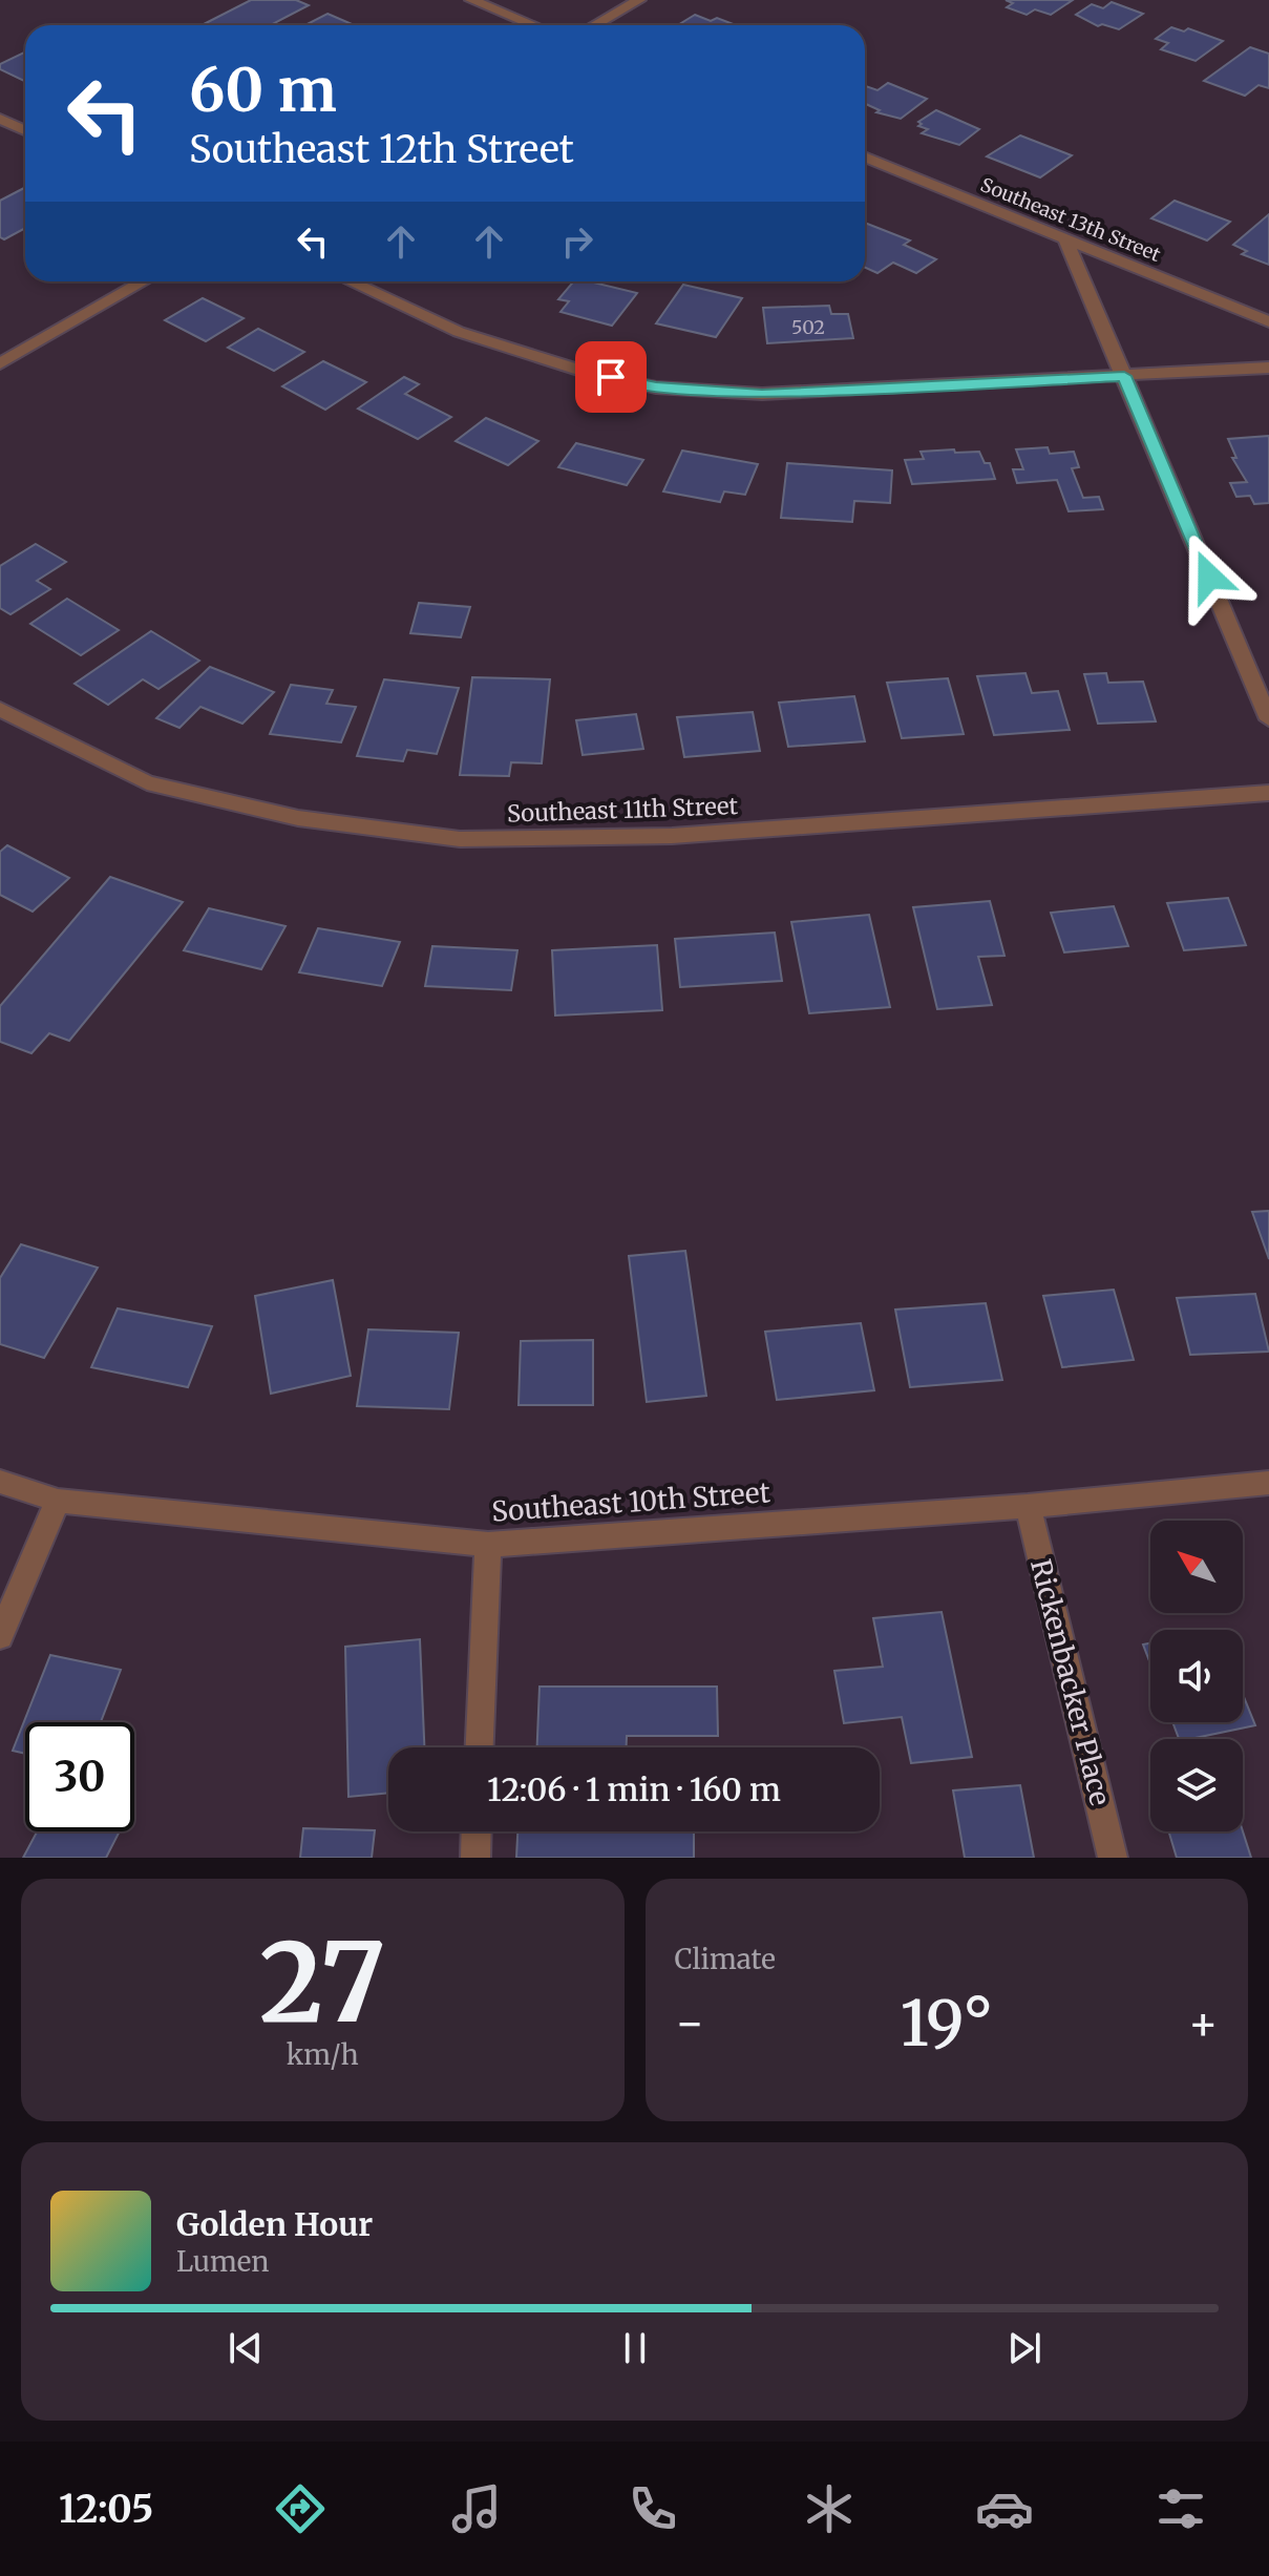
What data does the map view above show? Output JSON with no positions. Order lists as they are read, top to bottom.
{
  "streets": {
    "street": [
      "Southeast 13th Street",
      "Southeast 11th Street",
      "Southeast 10th Street",
      "Rickenbacker Place"
    ]
  },
  "crossings": [
    ["Southeast 10th Street", "Rickenbacker Place"]
  ],
  "house_numbers": ["502"],
  "north": "top left",
  "page": {
    "turn": ["60 m", "Southeast 12th Street"],
    "limit": "30",
    "trip": "12:06 · 1 min · 160 m",
    "tile": [
      ["27", "km/h"],
      "Climate"
    ],
    "heat": ["−", "19°", "+"],
    "song": ["Golden Hour", "Lumen"],
    "tabs": "12:05"
  }
}
